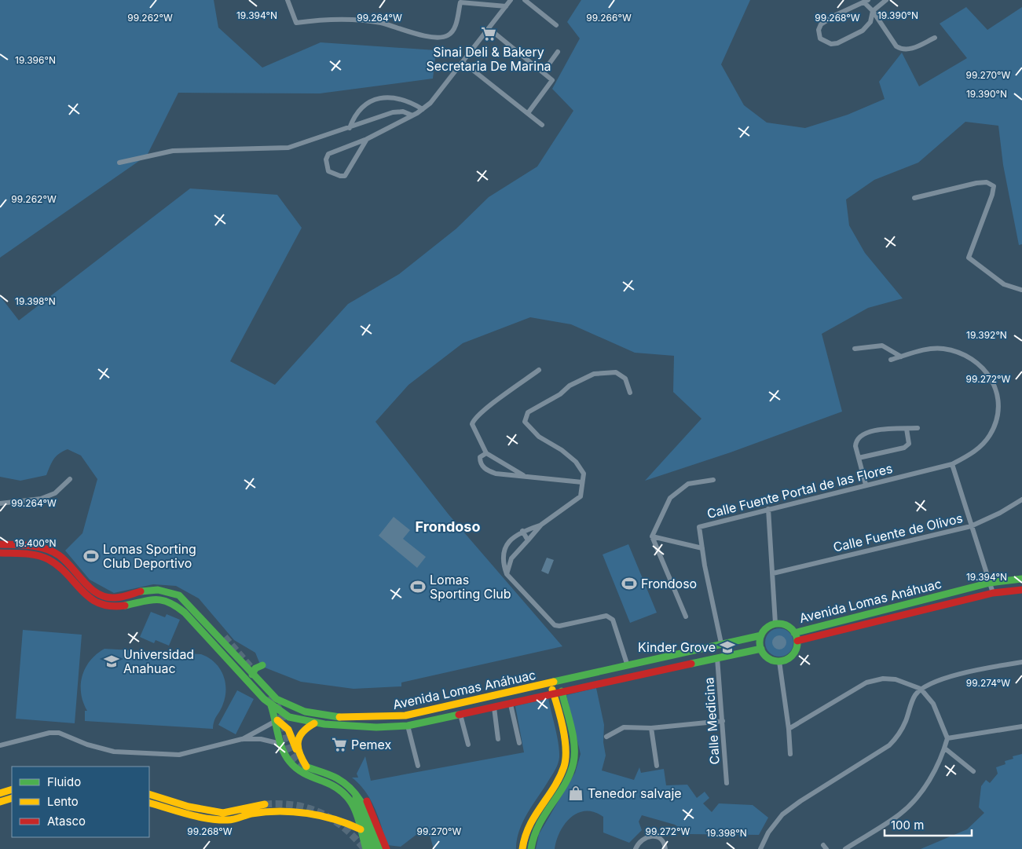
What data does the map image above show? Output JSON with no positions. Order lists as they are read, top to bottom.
{
  "streets": {
    "main road": ["Avenida Lomas Anáhuac"],
    "street": ["Calle Fuente Portal de las Flores", "Calle Fuente de Olivos", "Calle Medicina"]
  },
  "crossings": [
    ["Calle Fuente Portal de las Flores", "Avenida Lomas Anáhuac"],
    ["Avenida Lomas Anáhuac", "Calle Medicina"]
  ],
  "districts": ["Frondoso"],
  "places": {
    "supermarket": ["Sinai Deli & Bakery Secretaria De Marina", "Pemex"],
    "sports": ["Lomas Sporting Club Deportivo", "Frondoso", "Lomas Sporting Club"],
    "school or university": ["Kinder Grove", "Universidad Anahuac"],
    "shop": ["Tenedor salvaje"]
  },
  "legend": ["Fluido", "Lento", "Atasco"],
  "scale_bar": "100 m",
  "coordinates": [
    "19.390°N",
    "19.394°N",
    "99.262°W",
    "99.264°W",
    "99.266°W",
    "99.268°W",
    "19.396°N",
    "99.270°W",
    "19.398°N",
    "19.392°N",
    "99.272°W",
    "19.400°N",
    "99.274°W"
  ]
}
